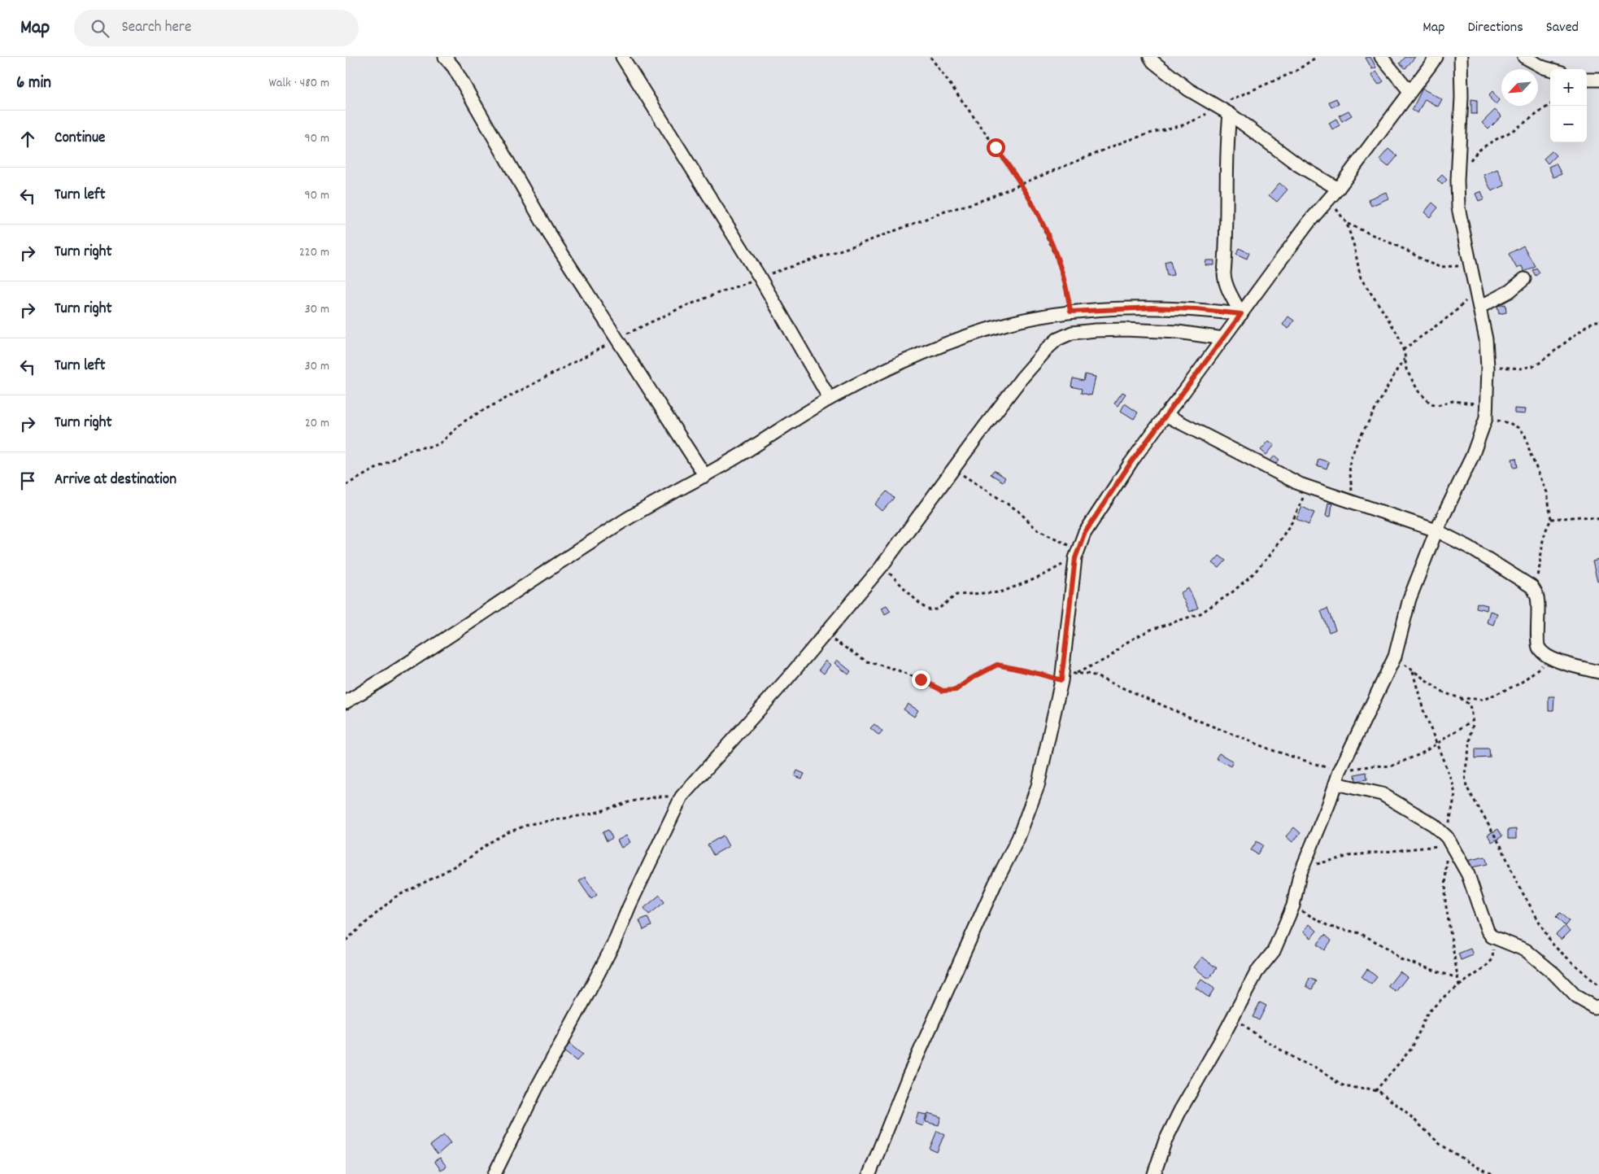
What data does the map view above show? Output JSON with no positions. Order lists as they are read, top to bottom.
{
  "north": "bottom left",
  "page": {
    "header": "Map",
    "search": "Search here",
    "nav": ["Map", "Directions", "Saved"],
    "heading": ["6 min", "Walk · 480 m"],
    "map_buttons": ["+", "−"],
    "list": [
      ["Continue", "90 m"],
      ["Turn left", "90 m"],
      ["Turn right", "220 m"],
      ["Turn right", "30 m"],
      ["Turn left", "30 m"],
      ["Turn right", "20 m"],
      "Arrive at destination"
    ]
  }
}
